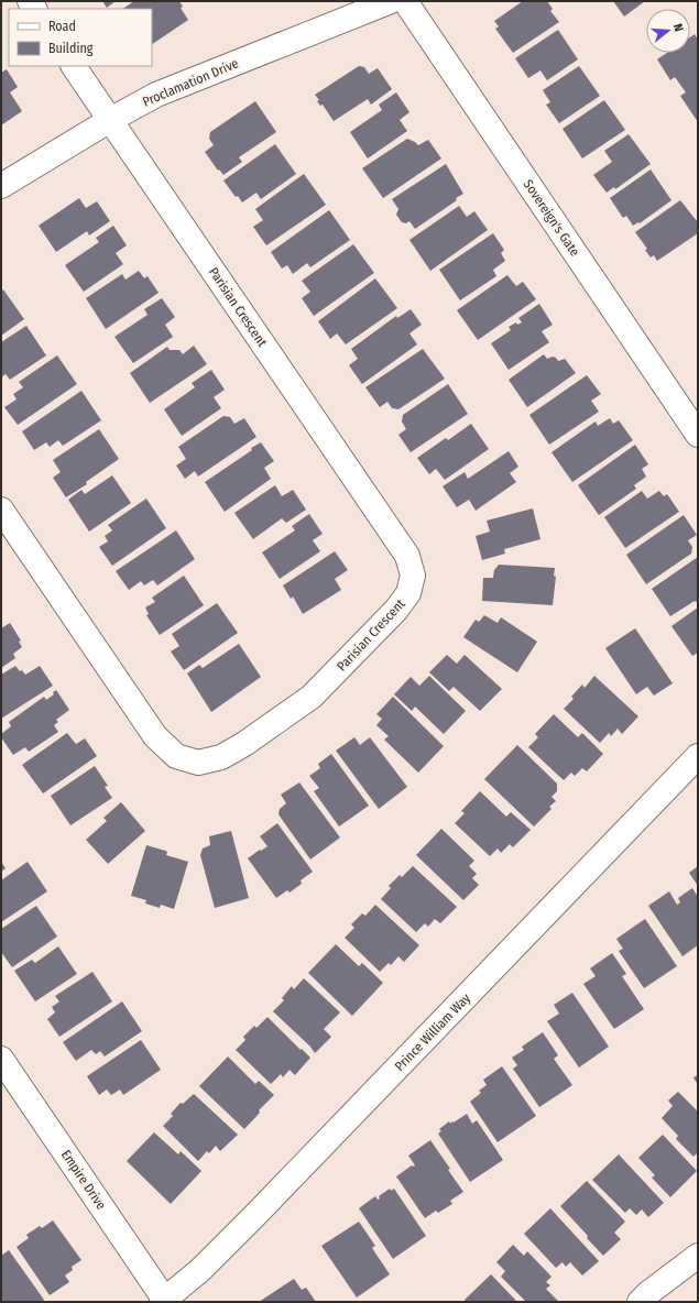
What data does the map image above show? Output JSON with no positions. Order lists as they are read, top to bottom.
{
  "streets": {
    "street": [
      "Proclamation Drive",
      "Sovereign's Gate",
      "Parisian Crescent",
      "Prince William Way",
      "Empire Drive"
    ]
  },
  "crossings": [
    ["Proclamation Drive", "Parisian Crescent"],
    ["Prince William Way", "Empire Drive"]
  ],
  "legend": ["Road", "Building"],
  "north": "right"
}
